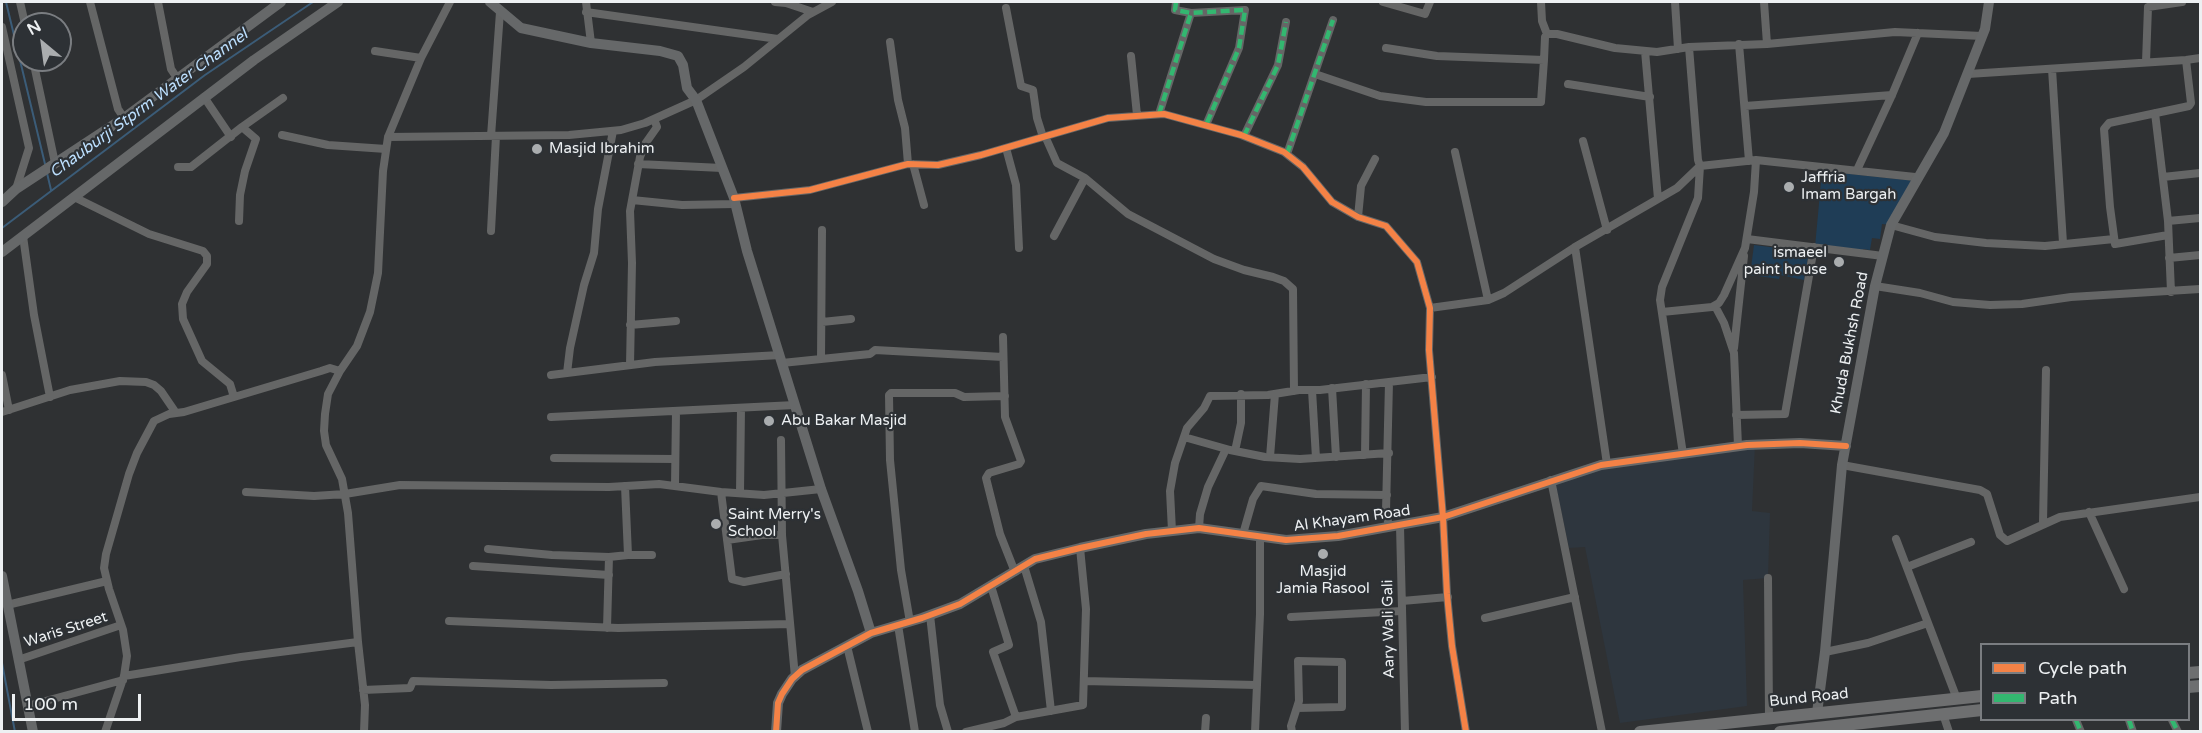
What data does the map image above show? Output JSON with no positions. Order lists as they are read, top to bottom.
{
  "streets": {
    "main road": ["Bund Road"],
    "street": [
      "Khuda Bukhsh Road",
      "Al Khayam Road",
      "Aary Wali Gali",
      "Waris Street"
    ]
  },
  "crossings": [
    ["Khuda Bukhsh Road", "Al Khayam Road"],
    ["Khuda Bukhsh Road", "Bund Road"],
    ["Al Khayam Road", "Aary Wali Gali"]
  ],
  "water": ["Chauburji Stprm Water Channel"],
  "places": [
    "Masjid Ibrahim",
    "Jaffria Imam Bargah",
    "ismaeel paint house",
    "Abu Bakar Masjid",
    "Saint Merry's School",
    "Masjid Jamia Rasool"
  ],
  "legend": ["Cycle path", "Path"],
  "scale_bar": "100 m",
  "north": "top left"
}
